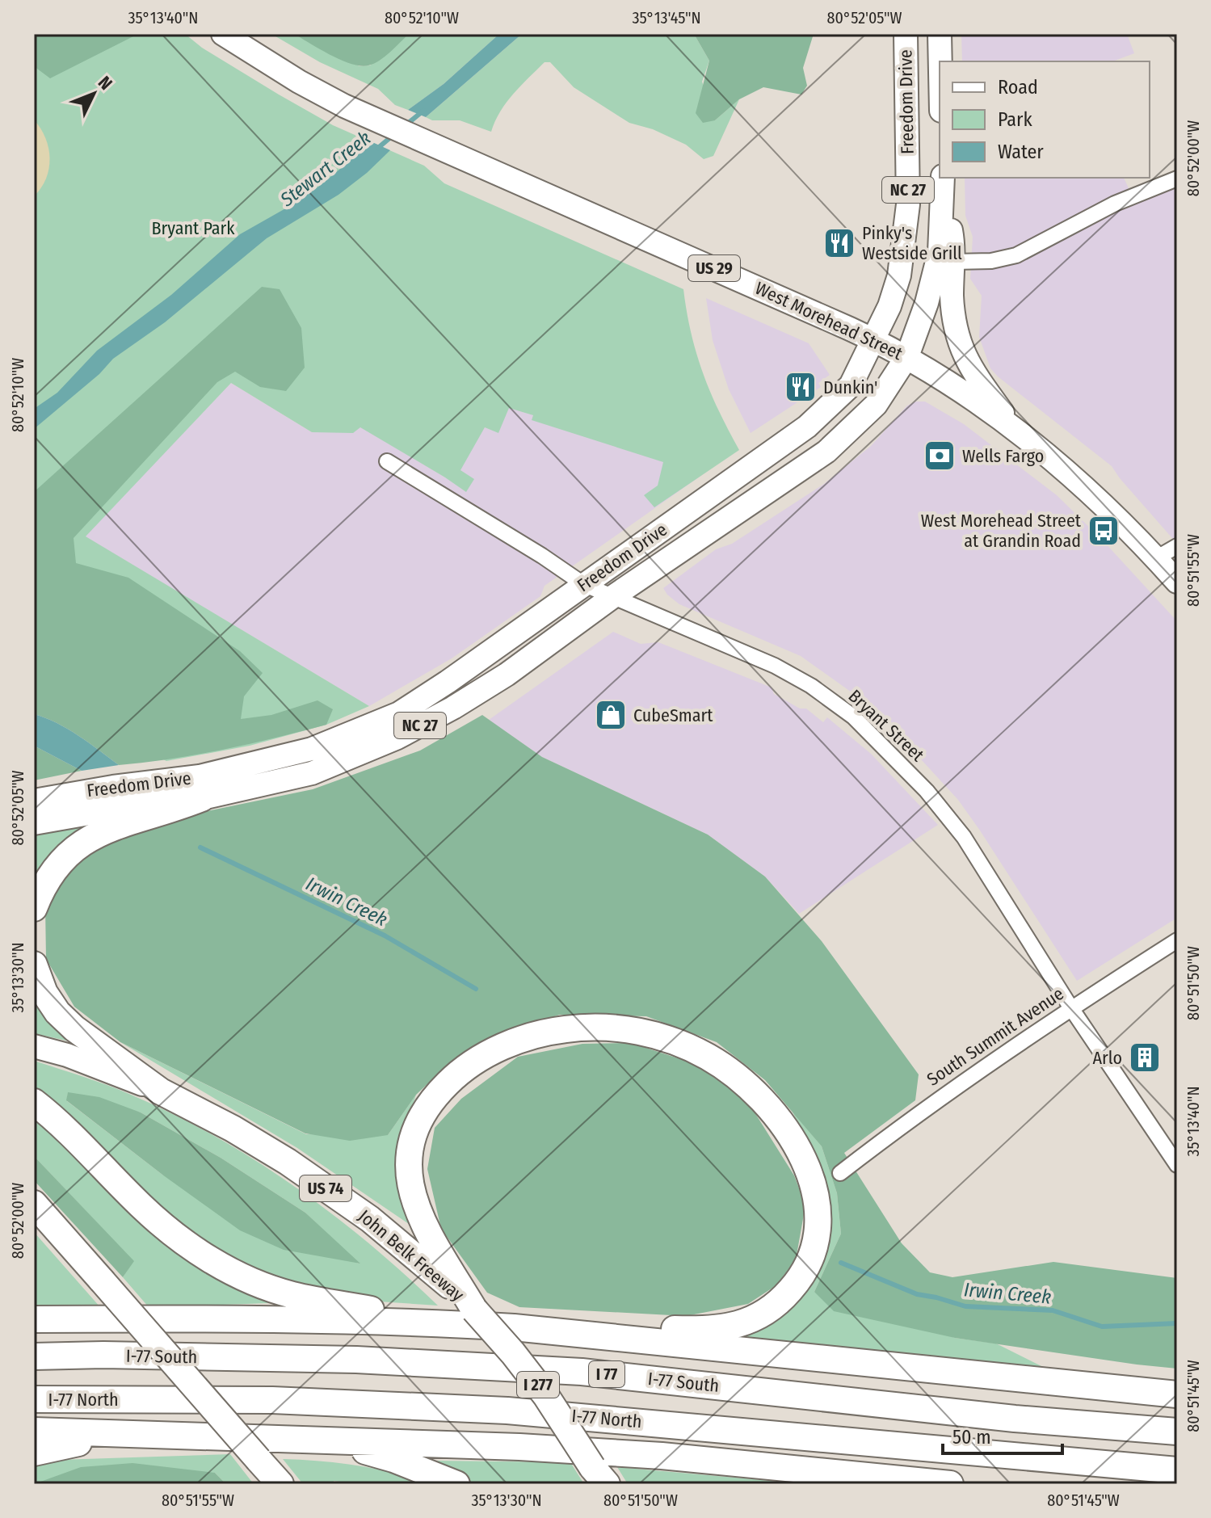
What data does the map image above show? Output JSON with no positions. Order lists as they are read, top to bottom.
{
  "streets": {
    "highway": [
      "NC 27",
      "US 74",
      "John Belk Freeway",
      "I-77 South",
      "I 77",
      "I 277",
      "I-77 North"
    ],
    "main road": ["Freedom Drive", "US 29", "West Morehead Street"],
    "street": ["Bryant Street", "South Summit Avenue"]
  },
  "crossings": [
    ["Freedom Drive", "NC 27"],
    ["Freedom Drive", "West Morehead Street"],
    ["Freedom Drive", "Bryant Street"],
    ["Bryant Street", "South Summit Avenue"],
    ["US 74", "John Belk Freeway"]
  ],
  "water": ["Stewart Creek", "Irwin Creek"],
  "parks": ["Bryant Park"],
  "places": {
    "restaurant": ["Pinky's Westside Grill", "Dunkin'"],
    "bank": ["Wells Fargo"],
    "bus stop": ["West Morehead Street at Grandin Road"],
    "shop": ["CubeSmart"],
    "building": ["Arlo"]
  },
  "legend": ["Road", "Park", "Water"],
  "scale_bar": "50 m",
  "north": "top right",
  "coordinates": [
    "35°13'40\"N",
    "80°52'10\"W",
    "35°13'45\"N",
    "80°52'05\"W",
    "80°52'00\"W",
    "80°51'55\"W",
    "35°13'30\"N",
    "80°51'50\"W",
    "80°51'45\"W"
  ]
}
